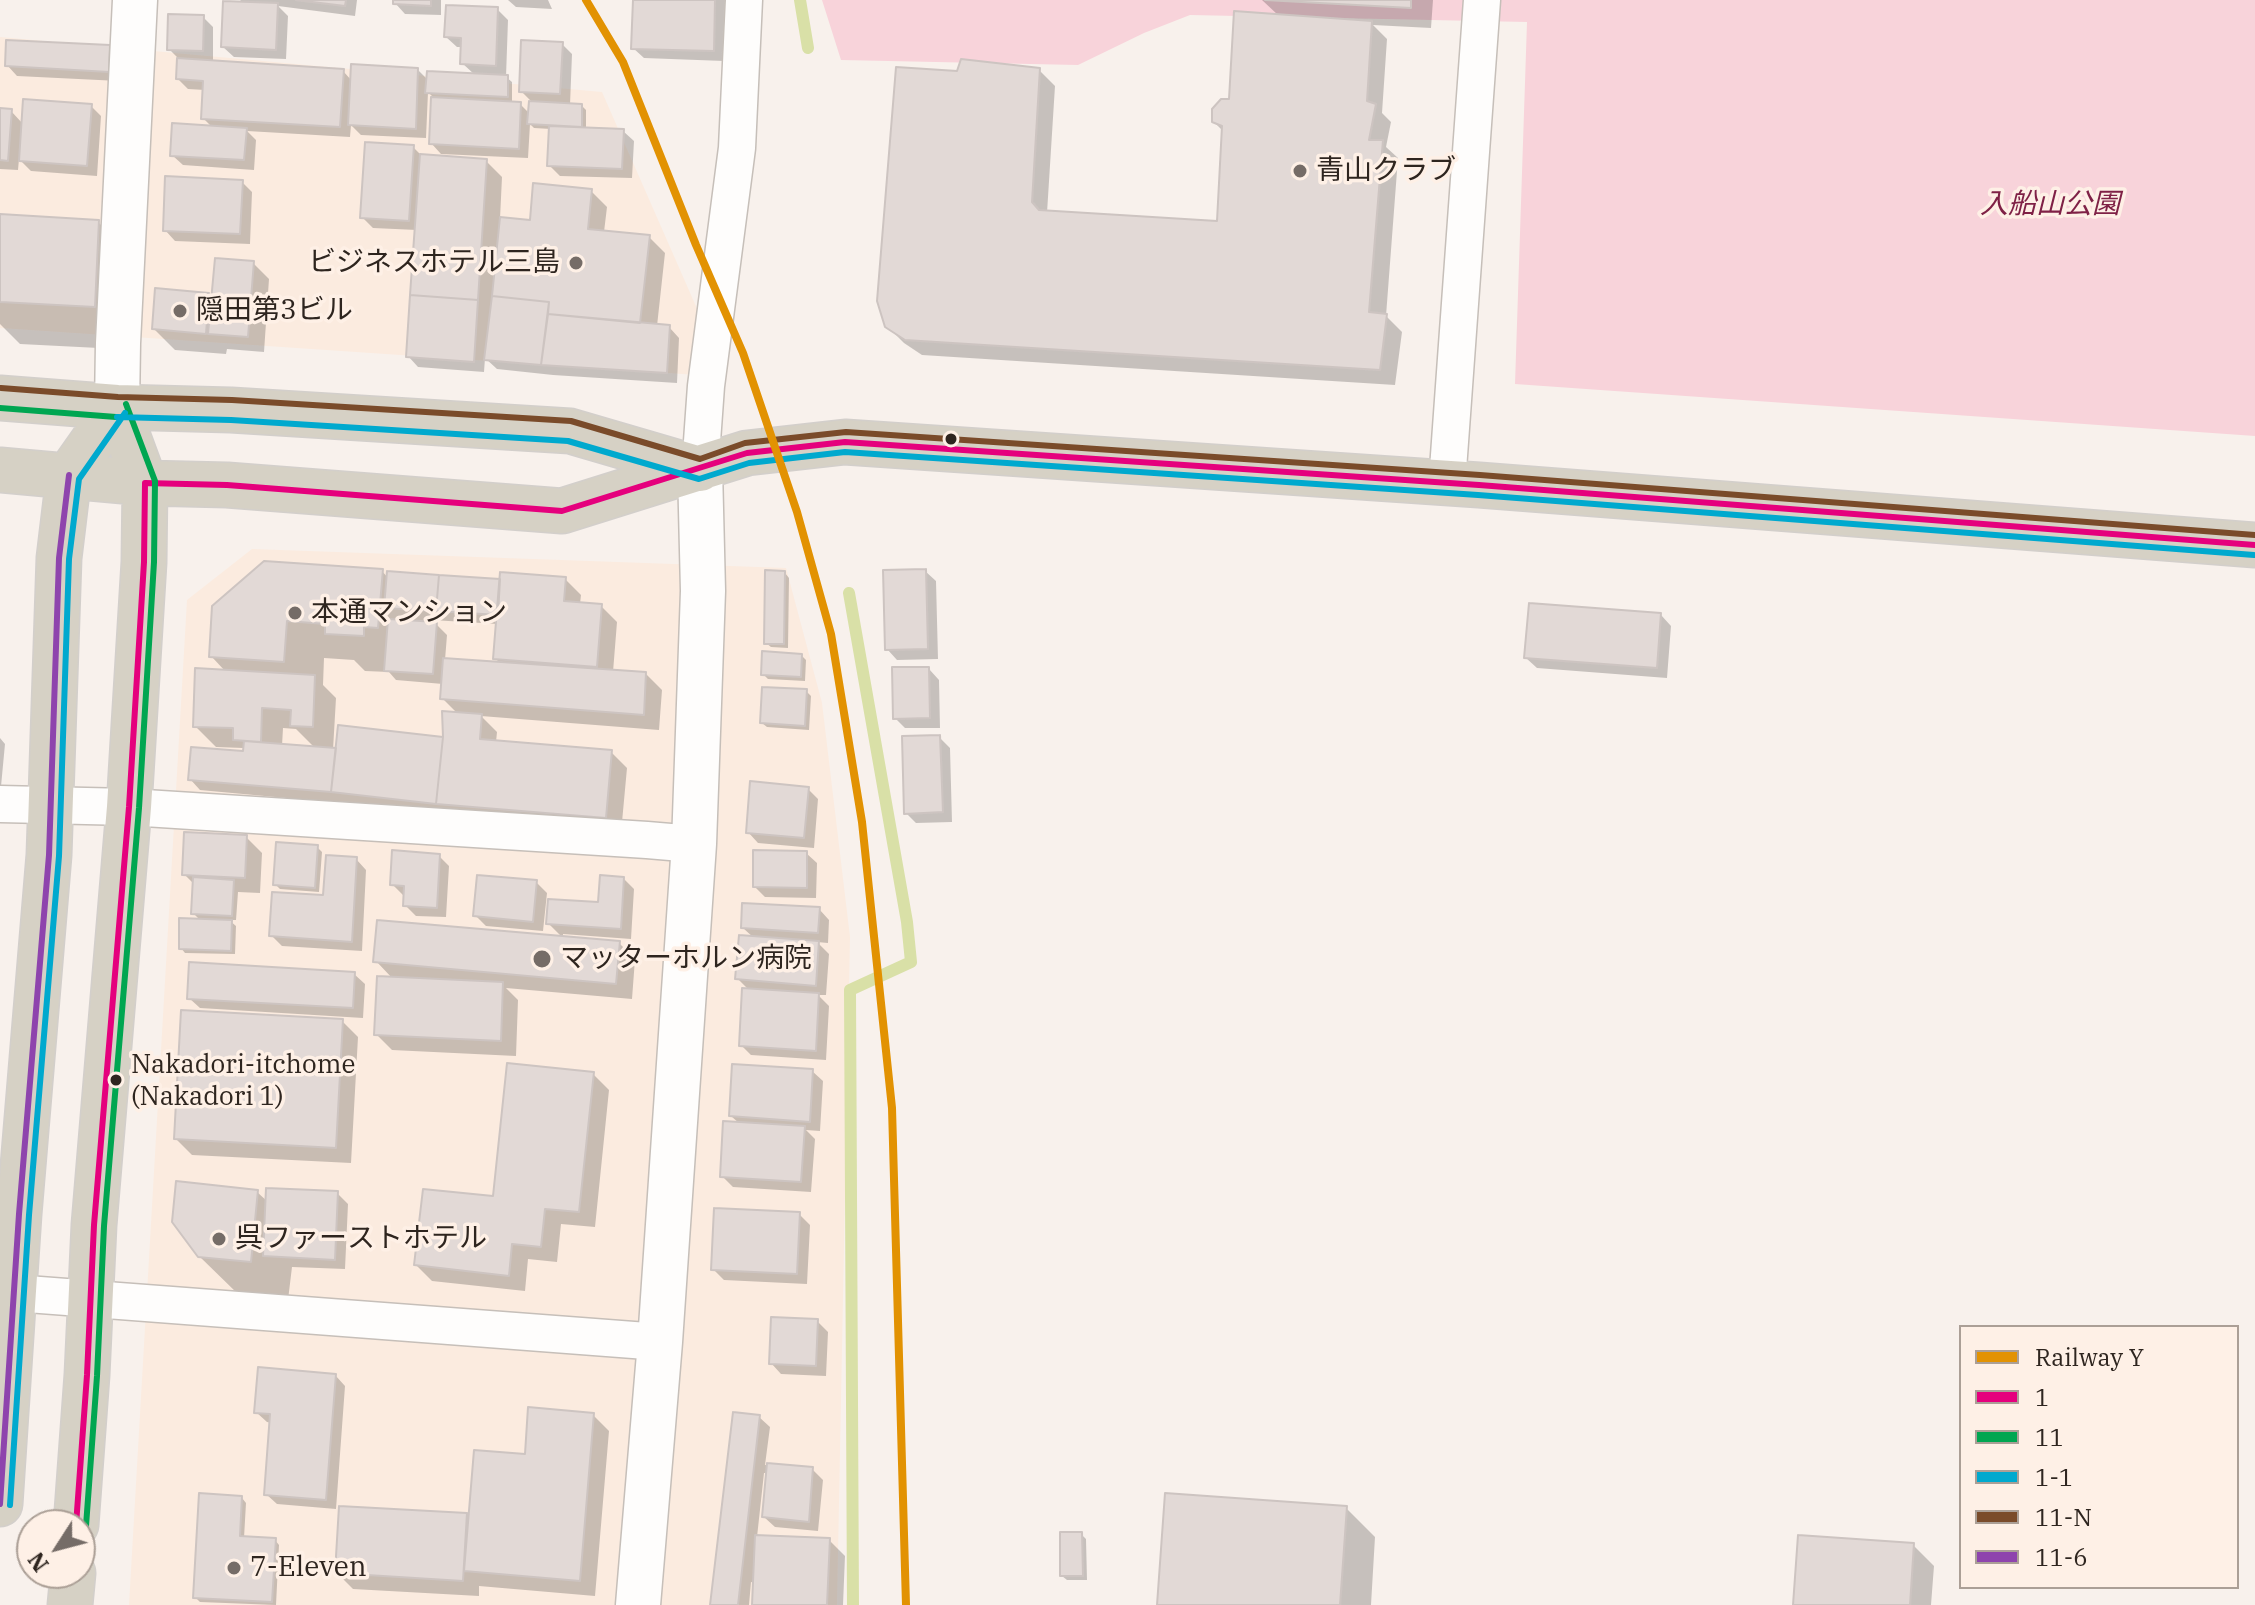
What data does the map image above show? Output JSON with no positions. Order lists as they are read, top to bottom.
{
  "parks": ["入船山公園"],
  "places": [
    "青山クラブ",
    "ビジネスホテル三島",
    "隠田第3ビル",
    "本通マンション",
    "マッターホルン病院",
    "Nakadori-itchome (Nakadori 1)",
    "呉ファーストホテル",
    "7-Eleven"
  ],
  "lines": [
    "rail line Y",
    "transit line 11-N",
    "transit line 11",
    "transit line 1-1",
    "transit line 1",
    "transit line 11-6"
  ],
  "legend": [
    "Railway Y",
    "1",
    "11",
    "1-1",
    "11-N",
    "11-6"
  ],
  "north": "bottom left"
}
